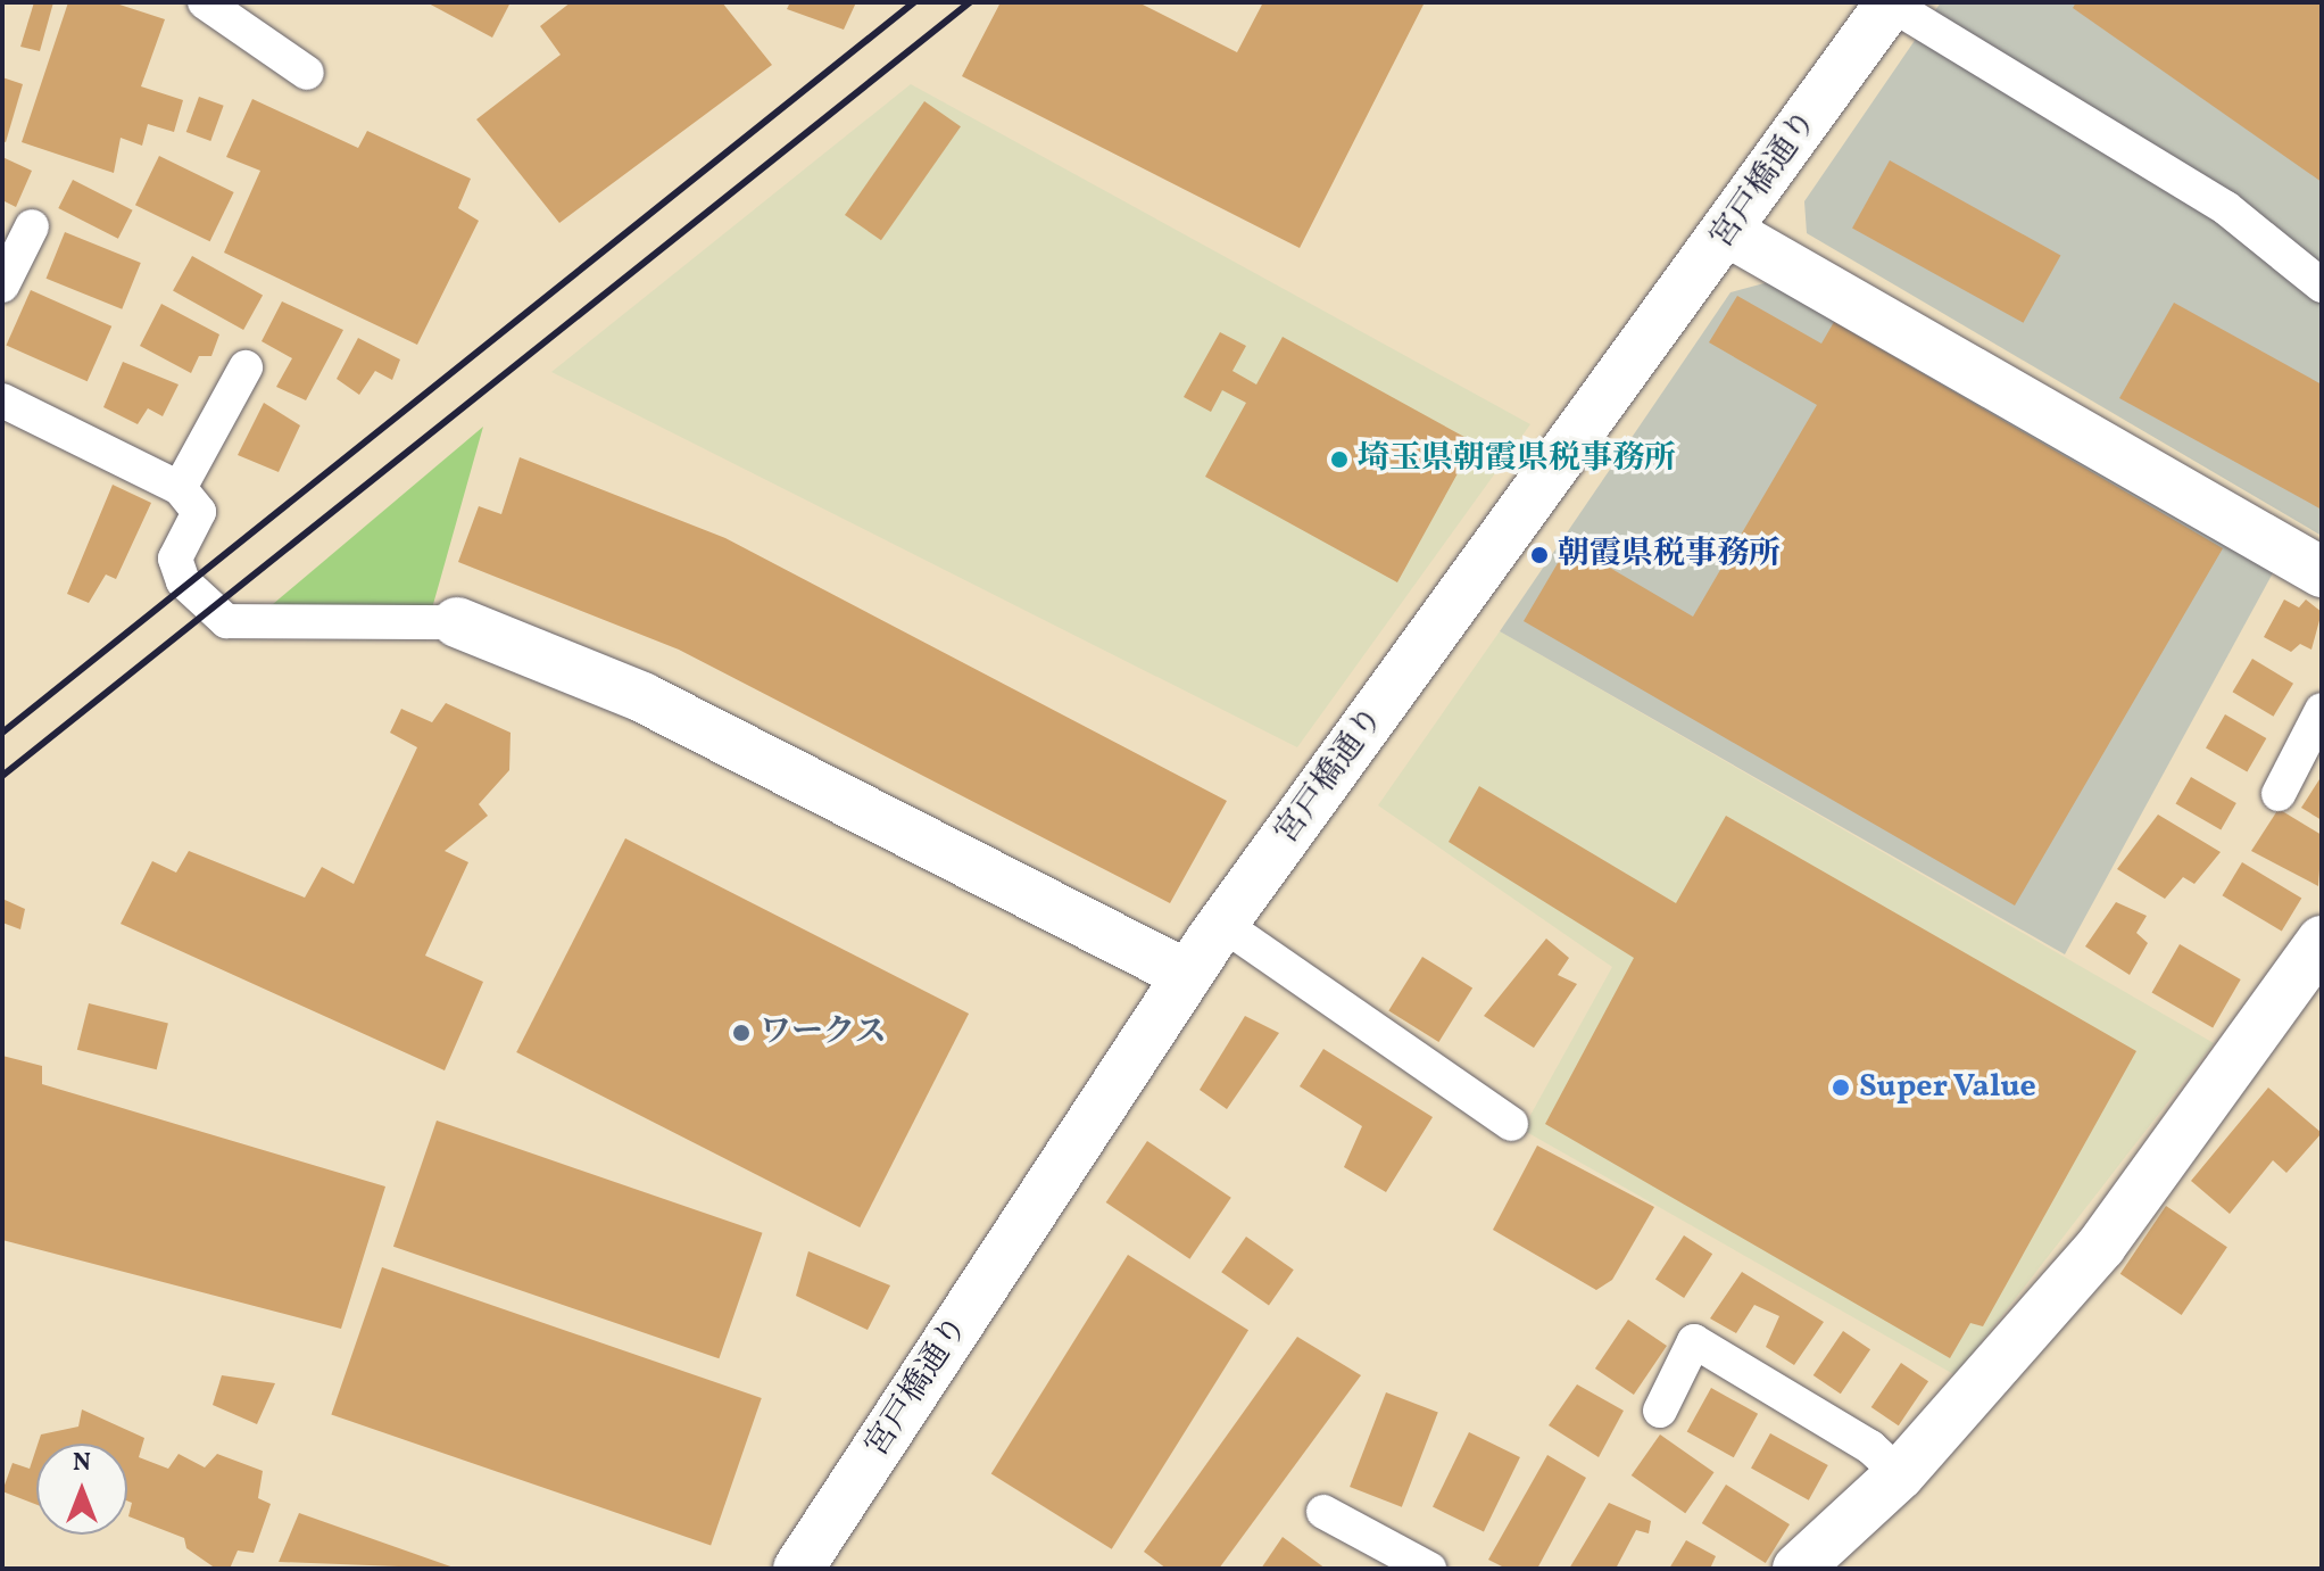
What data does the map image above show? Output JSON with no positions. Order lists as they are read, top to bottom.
{
  "streets": {
    "street": ["宮戸橋通り"]
  },
  "places": [
    "埼玉県朝霞県税事務所",
    "朝霞県税事務所",
    "ワークス",
    "Super Value"
  ],
  "north": "top"
}
